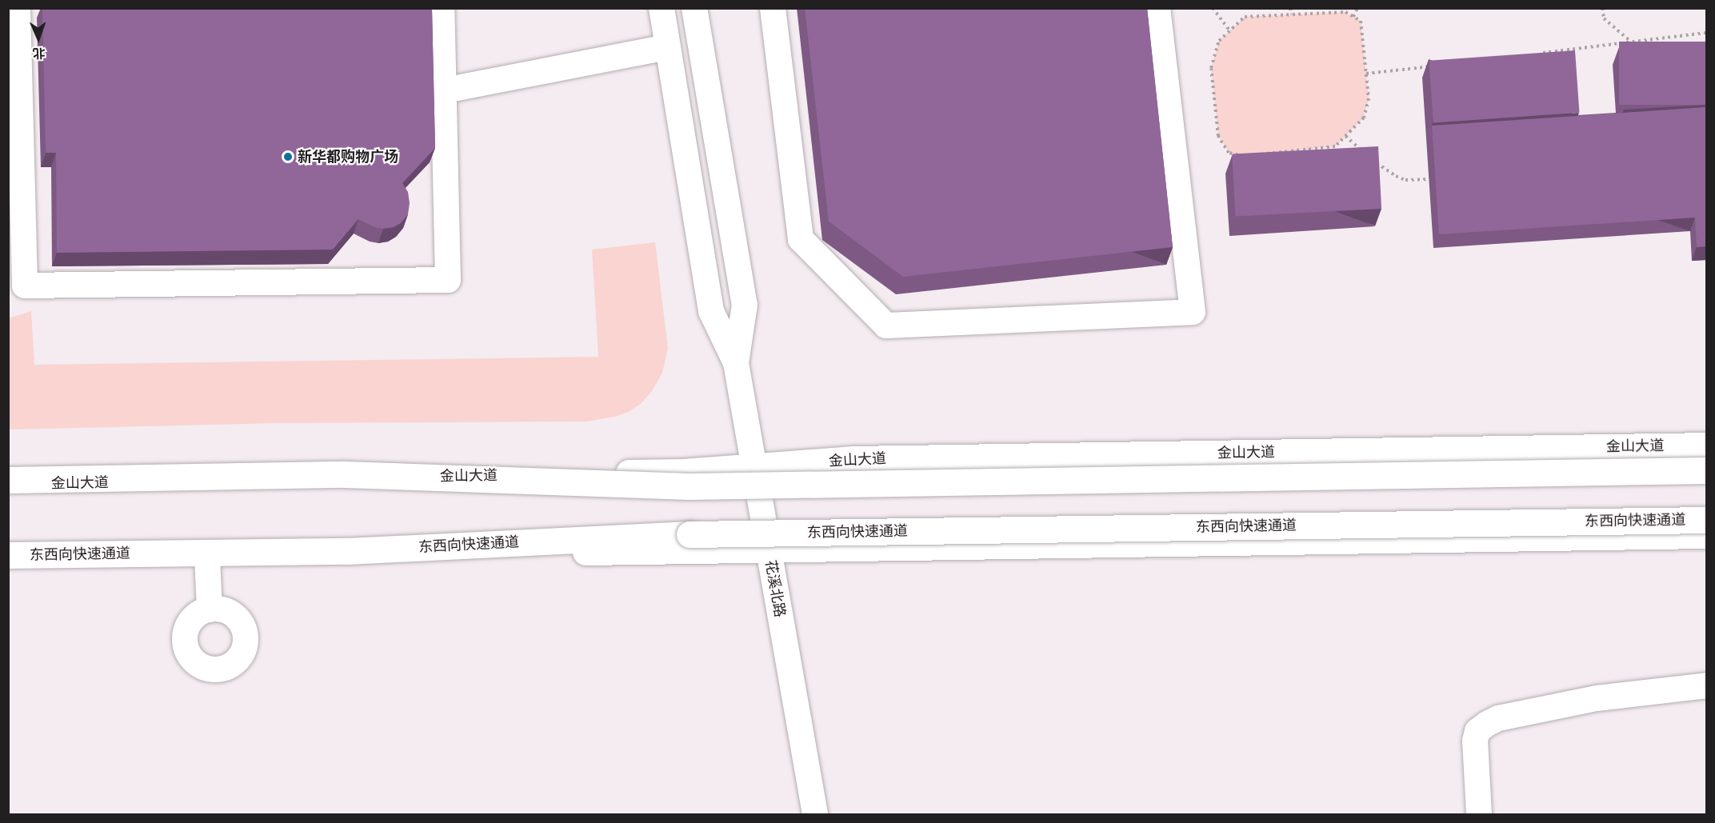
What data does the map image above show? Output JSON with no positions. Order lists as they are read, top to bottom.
{
  "streets": {
    "main road": ["金山大道", "东西向快速通道"],
    "street": ["花溪北路"]
  },
  "crossings": [
    ["金山大道", "花溪北路"]
  ],
  "places": ["新华都购物广场"],
  "north": "bottom"
}
